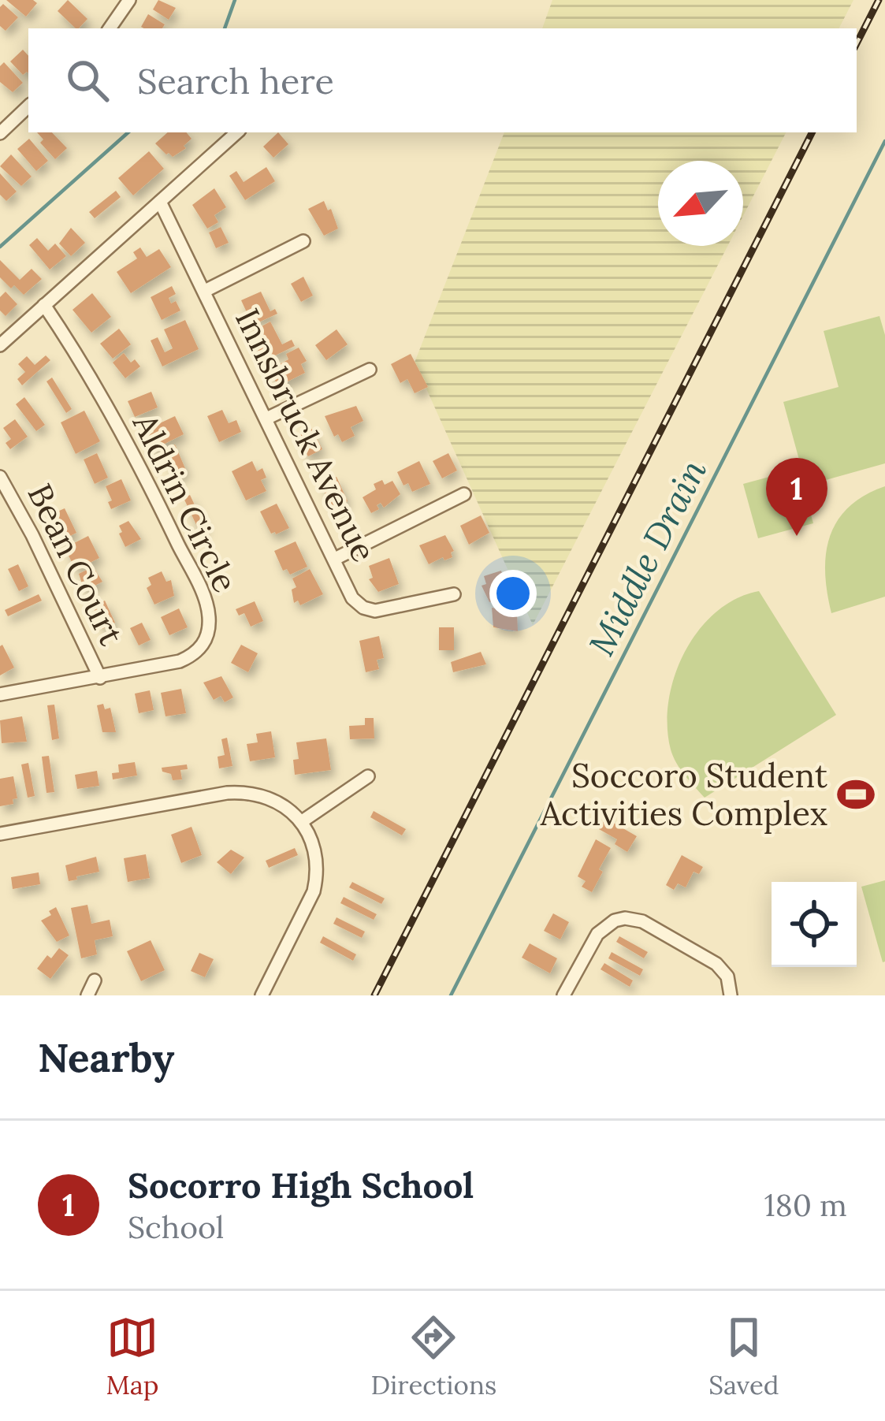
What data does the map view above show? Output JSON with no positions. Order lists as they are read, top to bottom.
{
  "streets": {
    "street": ["Innsbruck Avenue", "Aldrin Circle", "Bean Court"]
  },
  "crossings": [
    ["Aldrin Circle", "Bean Court"]
  ],
  "water": ["Middle Drain"],
  "places": {
    "sports": ["Soccoro Student Activities Complex"]
  },
  "north": "bottom left",
  "page": {
    "search": "Search here",
    "pins": "1",
    "heading": "Nearby",
    "list": [
      {
        "mark": "1",
        "name": "Socorro High School",
        "note": "School",
        "value": "180 m"
      }
    ],
    "nav": ["Map", "Directions", "Saved"]
  }
}
